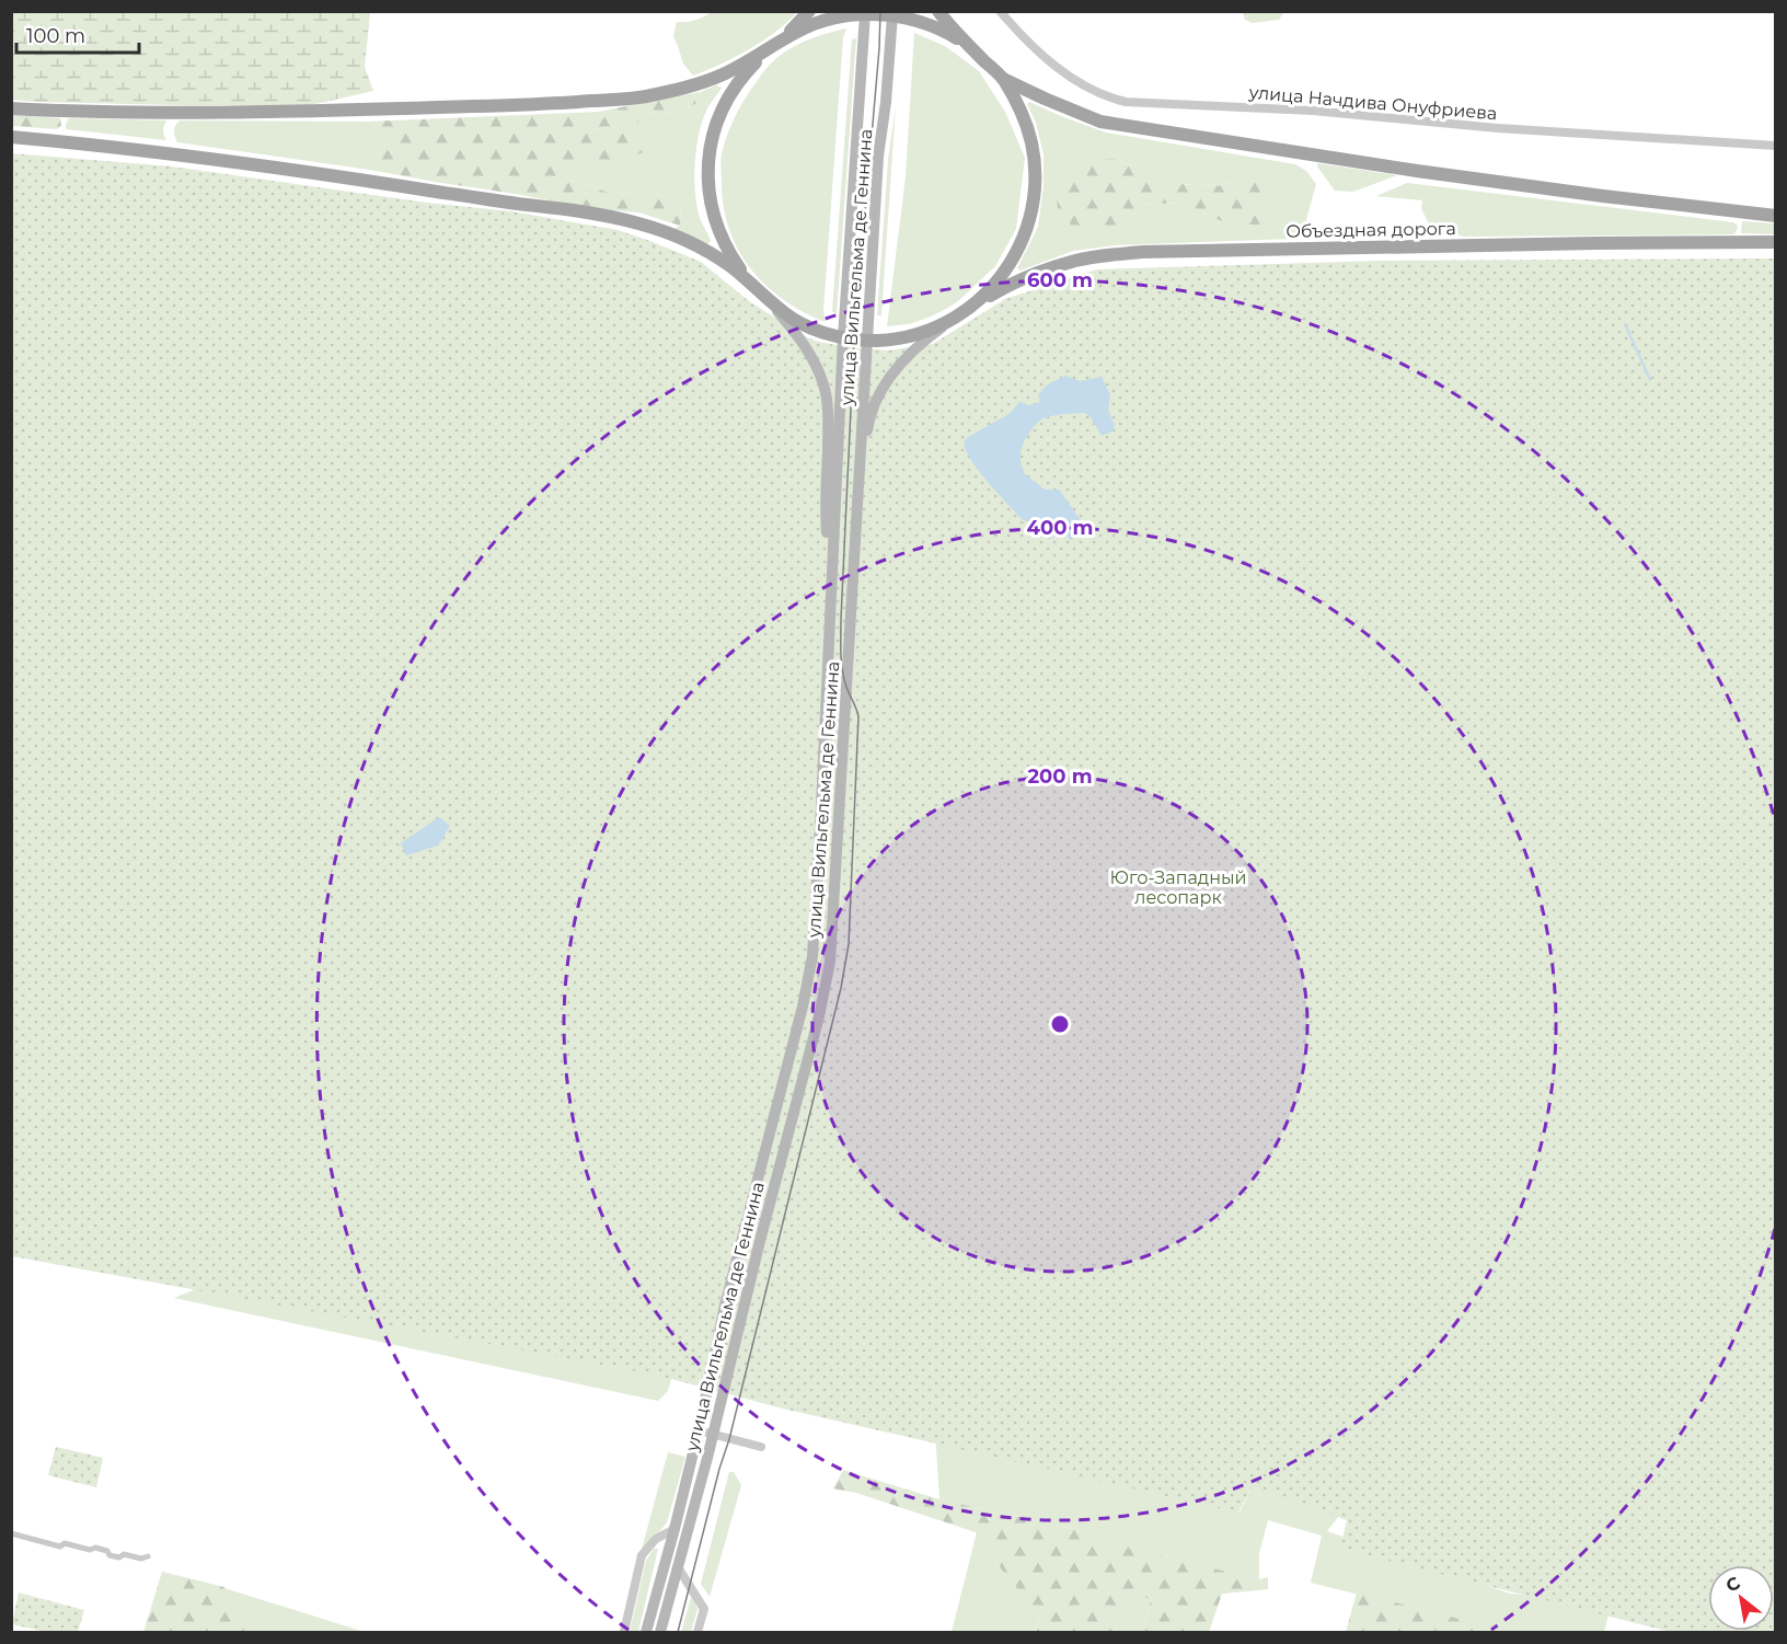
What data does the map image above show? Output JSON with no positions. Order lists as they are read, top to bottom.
{
  "streets": {
    "main road": ["Объездная дорога", "улица Вильгельма де Геннина"],
    "street": ["улица Начдива Онуфриева"]
  },
  "parks": ["Юго-Западный лесопарк"],
  "scale_bar": "100 m",
  "north": "top left",
  "rings": ["600 m", "400 m", "200 m"]
}
